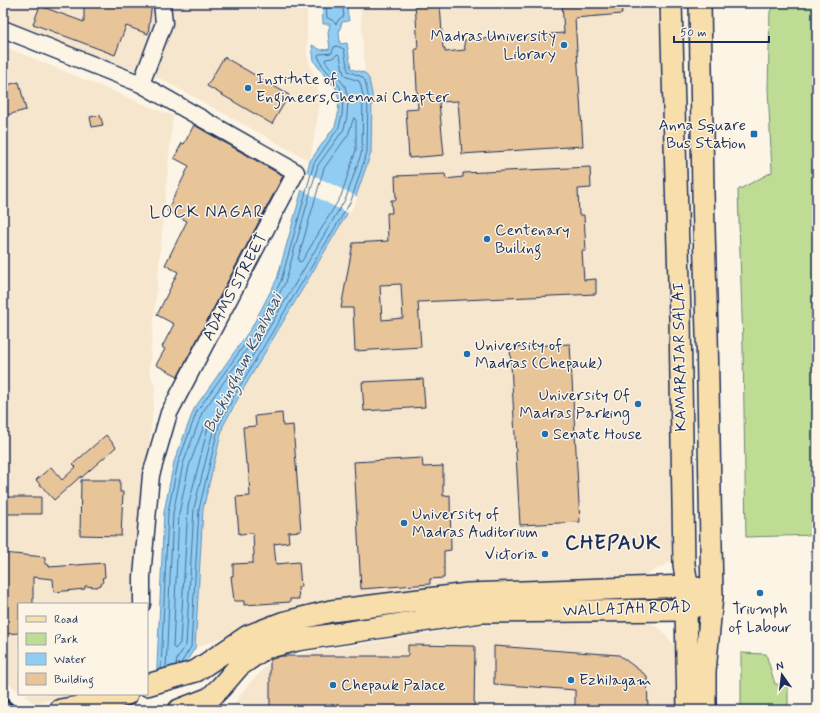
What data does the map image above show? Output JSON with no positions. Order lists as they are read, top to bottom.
{
  "streets": {
    "main road": ["KAMARAJAR SALAI", "WALLAJAH ROAD"],
    "street": ["ADAMS STREET"]
  },
  "crossings": [
    ["KAMARAJAR SALAI", "WALLAJAH ROAD"]
  ],
  "districts": ["LOCK NAGAR", "CHEPAUK"],
  "water": ["Buckingham Kaalvaai"],
  "places": {
    "other": [
      "Madras University Library",
      "Institute of Engineers,Chennai Chapter",
      "Centenary Builing",
      "University of Madras (Chepauk)",
      "University Of Madras Parking",
      "Senate House",
      "University of Madras Auditorium",
      "Victoria",
      "Triumph of Labour",
      "Ezhilagam",
      "Chepauk Palace"
    ],
    "transit": ["Anna Square Bus Station"]
  },
  "legend": [
    "Road",
    "Park",
    "Water",
    "Building"
  ],
  "scale_bar": "50 m",
  "north": "top"
}
